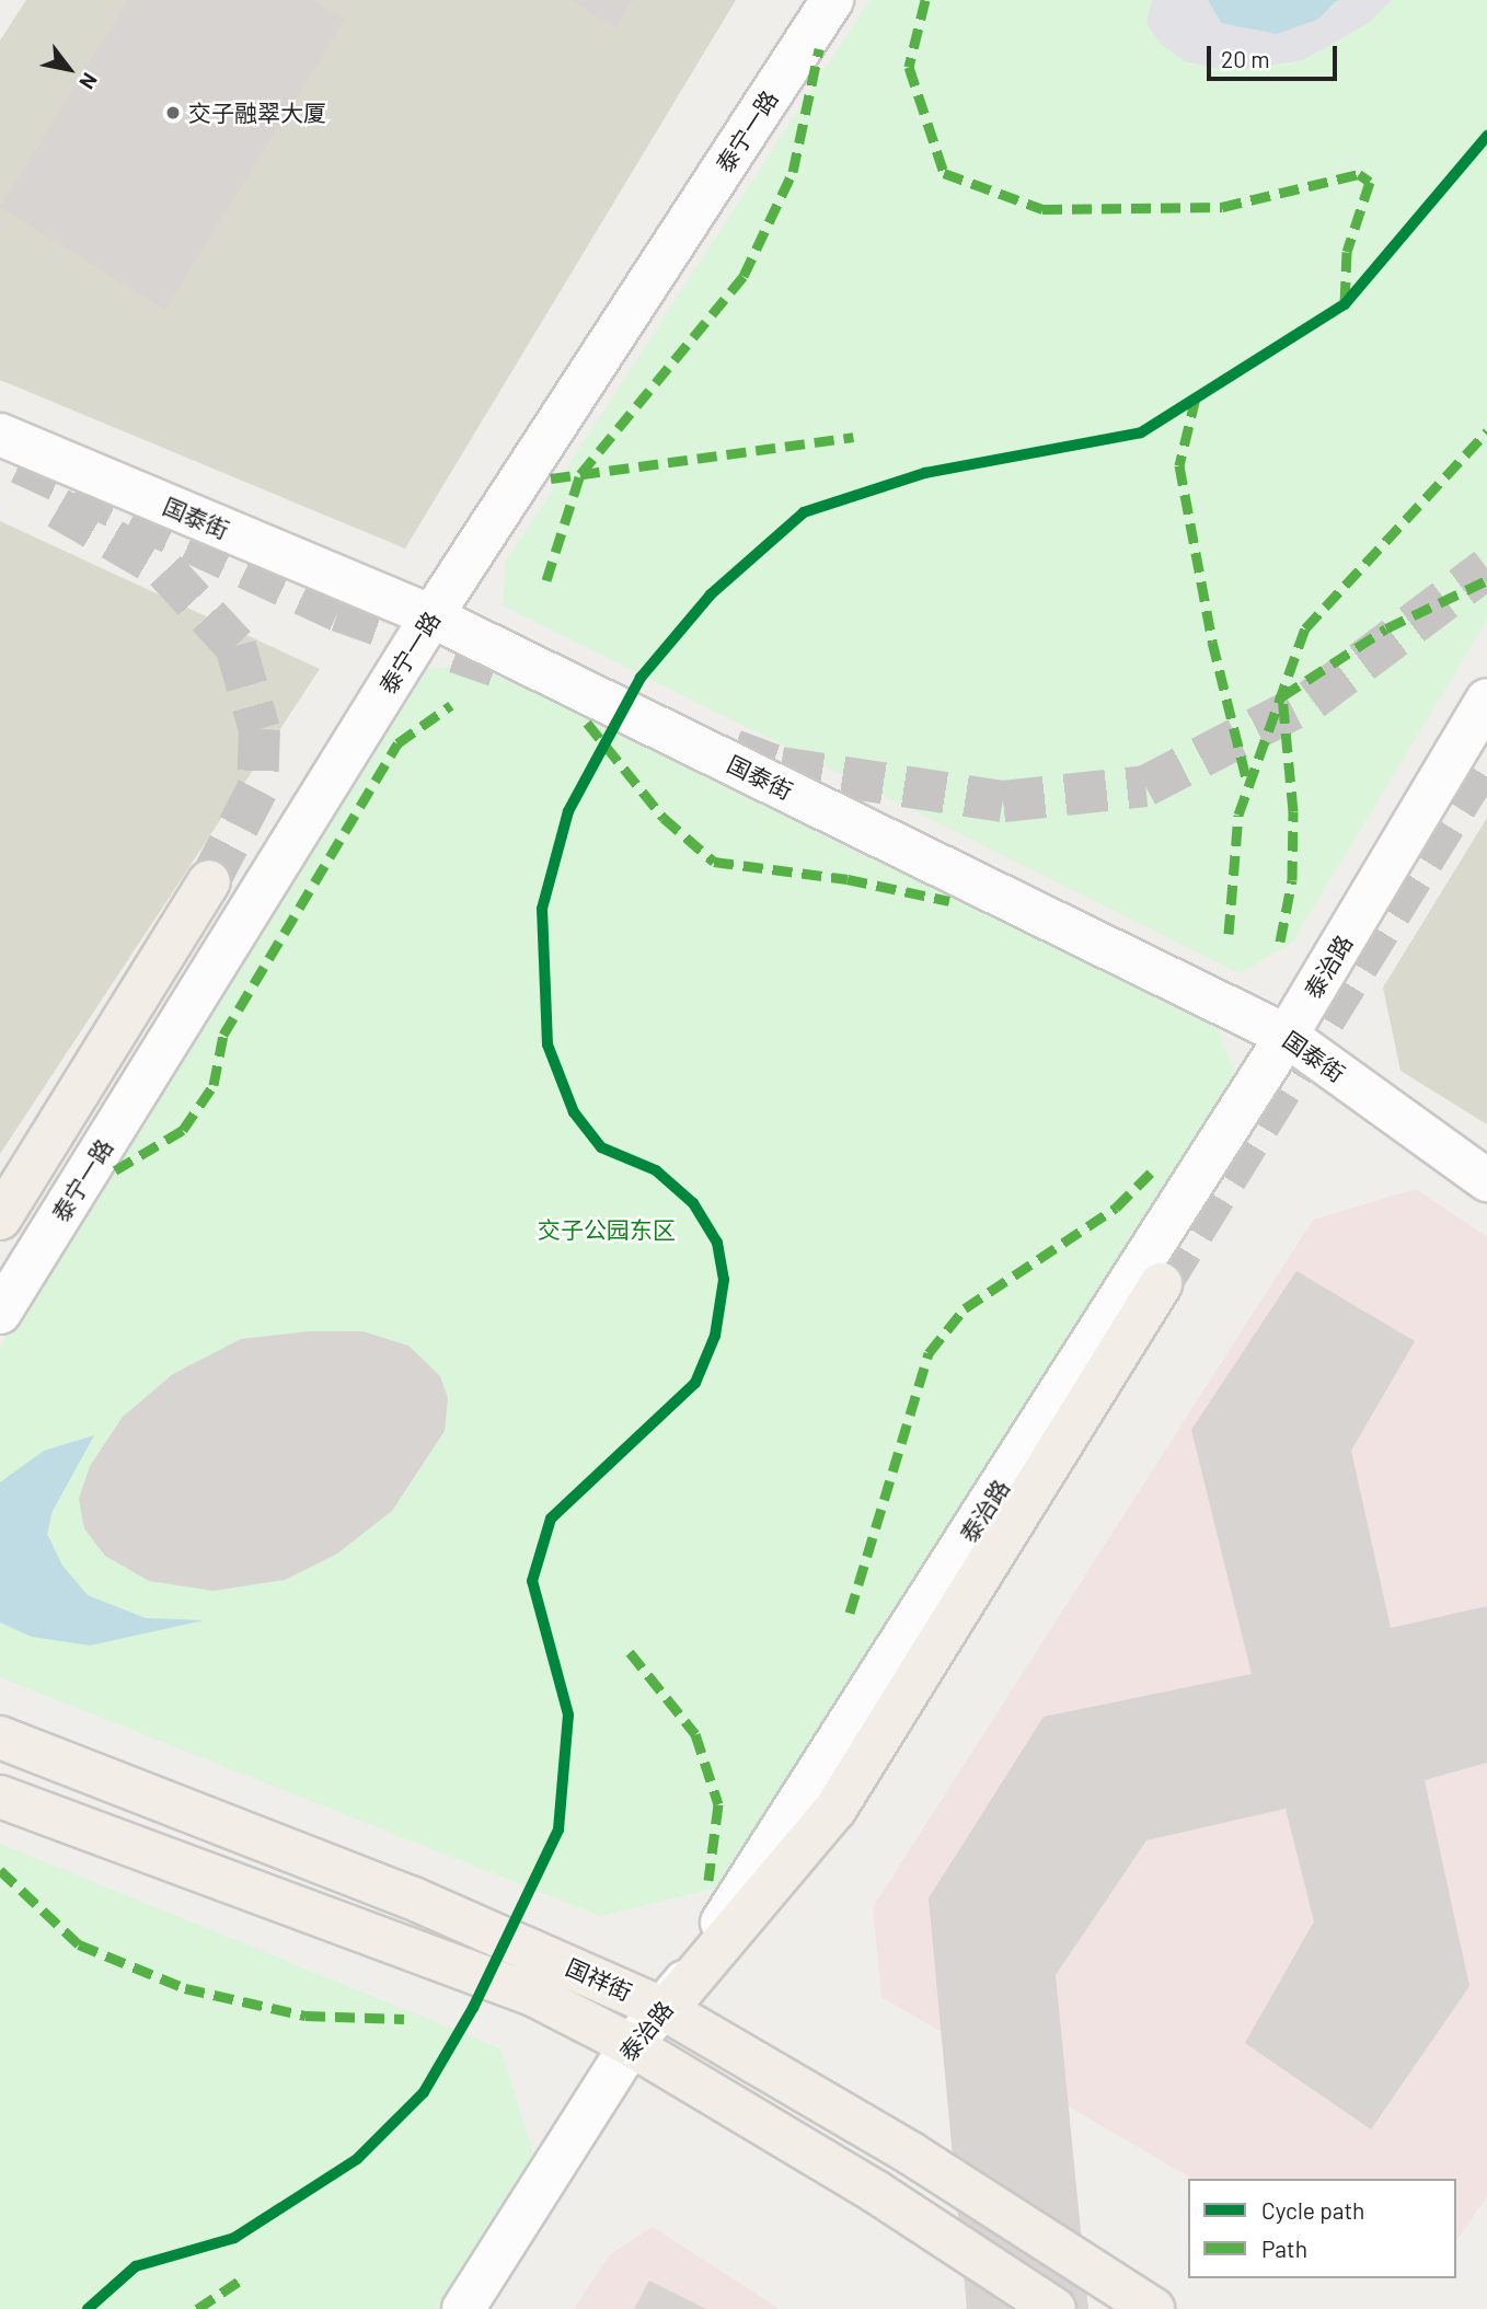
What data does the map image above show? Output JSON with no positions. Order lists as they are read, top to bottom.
{
  "streets": {
    "main road": ["国祥街"],
    "street": ["泰宁一路", "国泰街", "泰治路"]
  },
  "crossings": [
    ["泰宁一路", "国泰街"],
    ["国泰街", "泰治路"],
    ["泰治路", "国祥街"]
  ],
  "parks": ["交子公园东区"],
  "places": ["交子融翠大厦"],
  "legend": ["Cycle path", "Path"],
  "scale_bar": "20 m",
  "north": "bottom right"
}
